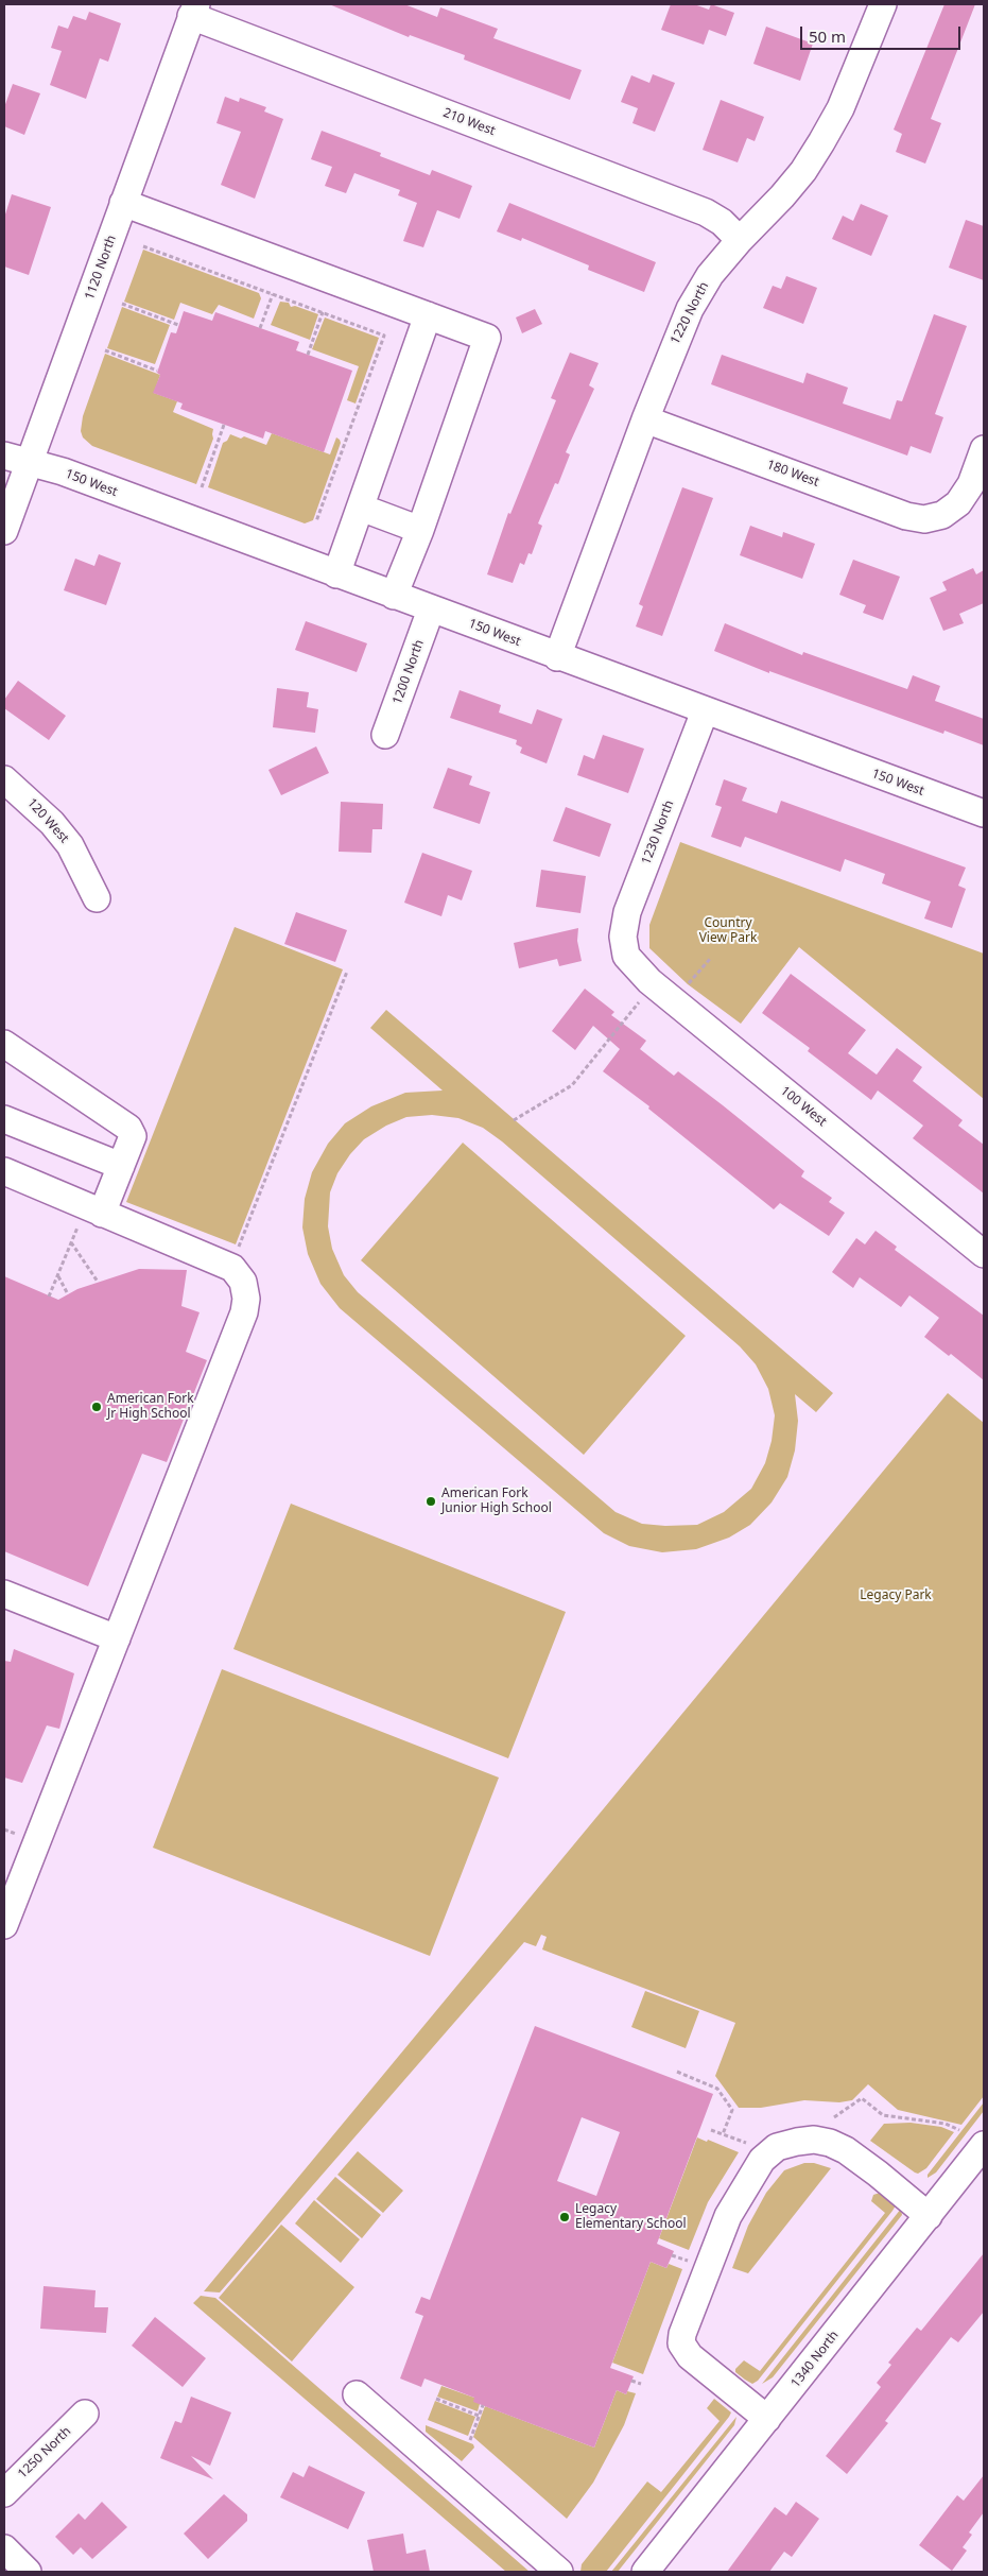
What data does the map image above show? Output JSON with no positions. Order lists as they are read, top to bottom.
{
  "streets": {
    "street": [
      "210 West",
      "1120 North",
      "1220 North",
      "180 West",
      "150 West",
      "1200 North",
      "120 West",
      "1230 North",
      "100 West",
      "1340 North",
      "1250 North"
    ]
  },
  "crossings": [
    ["210 West", "1120 North"],
    ["210 West", "1220 North"],
    ["1120 North", "150 West"],
    ["1220 North", "180 West"],
    ["1220 North", "150 West"],
    ["150 West", "1200 North"],
    ["150 West", "1230 North"],
    ["1230 North", "100 West"]
  ],
  "parks": ["Country View Park", "Legacy Park"],
  "places": ["American Fork Jr High School", "American Fork Junior High School", "Legacy Elementary School"],
  "scale_bar": "50 m"
}
